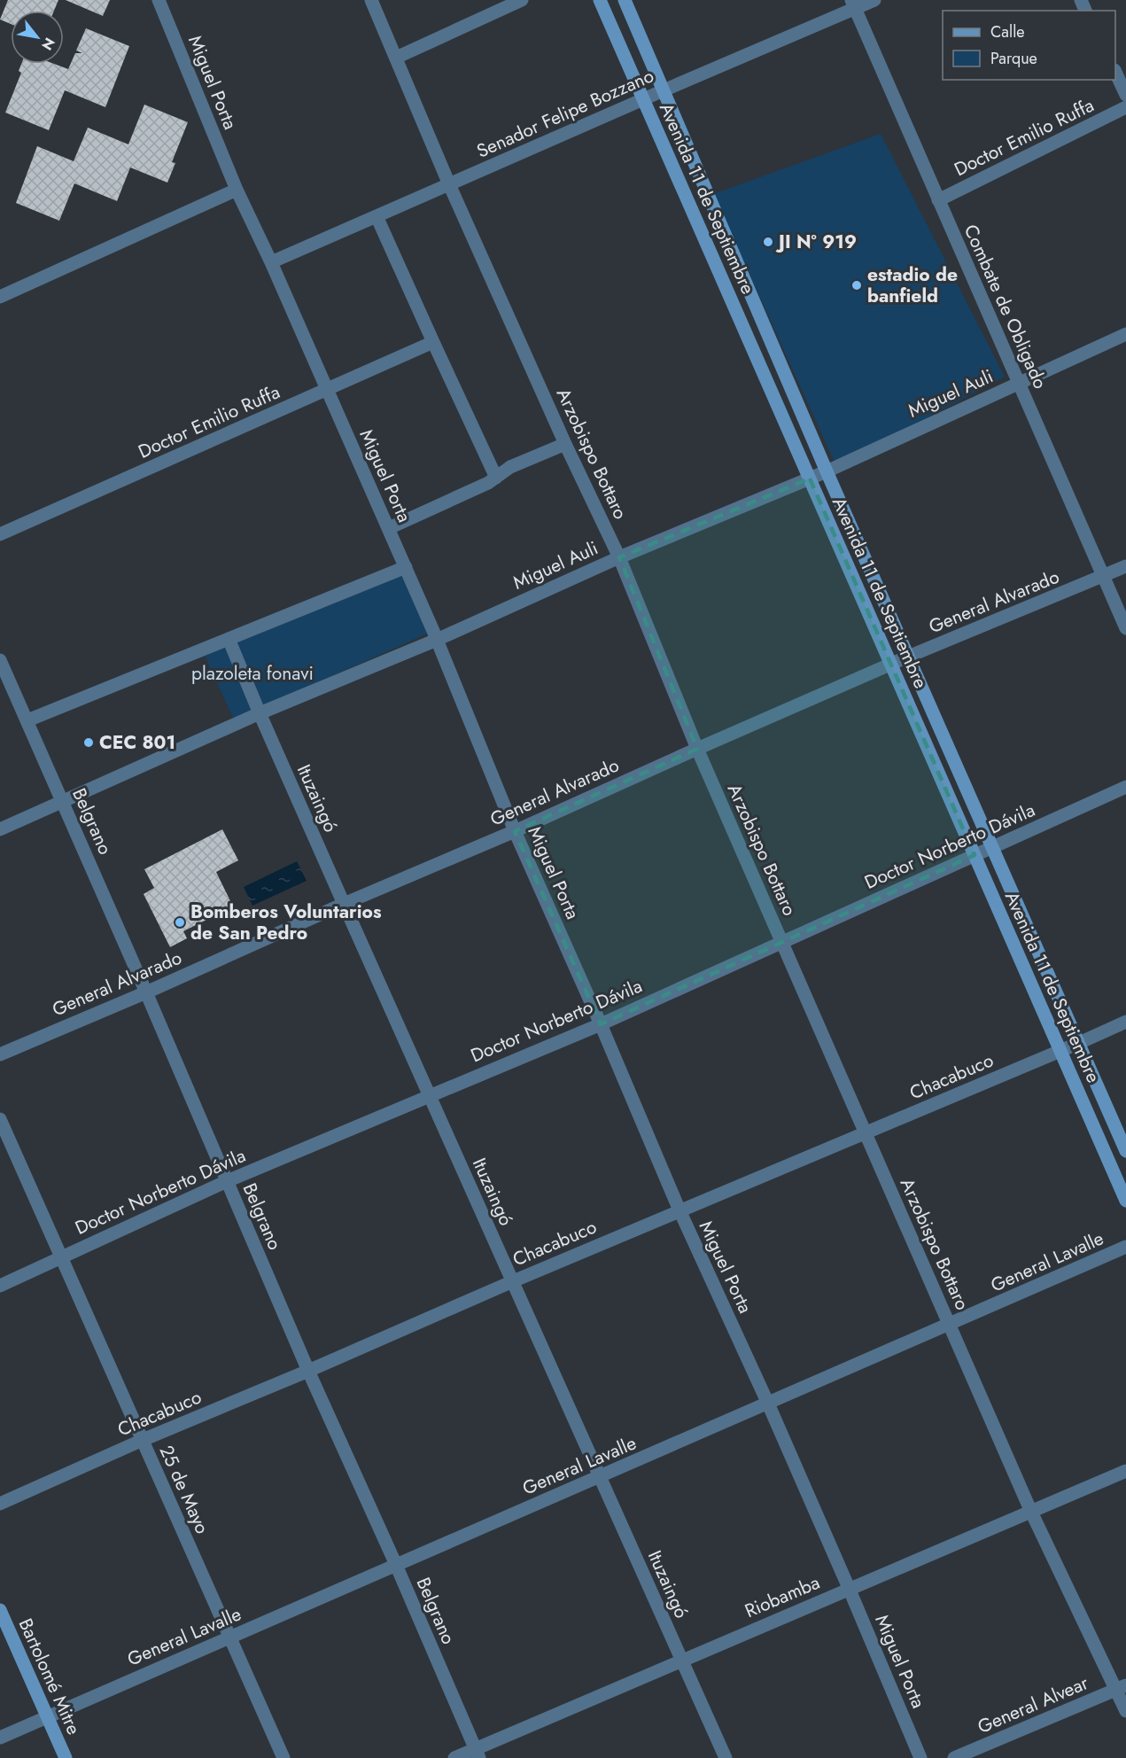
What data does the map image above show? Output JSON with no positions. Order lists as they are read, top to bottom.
{
  "streets": {
    "main road": ["Avenida 11 de Septiembre", "Bartolomé Mitre"],
    "street": [
      "Miguel Porta",
      "Senador Felipe Bozzano",
      "Doctor Emilio Ruffa",
      "Combate de Obligado",
      "Miguel Auli",
      "Arzobispo Bottaro",
      "General Alvarado",
      "Ituzaingó",
      "Belgrano",
      "Doctor Norberto Dávila",
      "Chacabuco",
      "General Lavalle",
      "25 de Mayo",
      "Riobamba",
      "General Alvear"
    ]
  },
  "crossings": [
    ["Miguel Porta", "Senador Felipe Bozzano"],
    ["Miguel Porta", "Doctor Emilio Ruffa"],
    ["Miguel Porta", "Miguel Auli"],
    ["Miguel Porta", "General Alvarado"],
    ["Miguel Porta", "Doctor Norberto Dávila"],
    ["Miguel Porta", "Chacabuco"],
    ["Miguel Porta", "General Lavalle"],
    ["Miguel Porta", "Riobamba"],
    ["Senador Felipe Bozzano", "Avenida 11 de Septiembre"],
    ["Senador Felipe Bozzano", "Combate de Obligado"],
    ["Senador Felipe Bozzano", "Arzobispo Bottaro"],
    ["Doctor Emilio Ruffa", "Combate de Obligado"],
    ["Avenida 11 de Septiembre", "Miguel Auli"],
    ["Avenida 11 de Septiembre", "General Alvarado"],
    ["Avenida 11 de Septiembre", "Doctor Norberto Dávila"],
    ["Avenida 11 de Septiembre", "Chacabuco"],
    ["Combate de Obligado", "Miguel Auli"],
    ["Combate de Obligado", "General Alvarado"],
    ["Miguel Auli", "Arzobispo Bottaro"],
    ["Miguel Auli", "Ituzaingó"],
    ["Miguel Auli", "Belgrano"],
    ["Arzobispo Bottaro", "General Alvarado"],
    ["Arzobispo Bottaro", "Doctor Norberto Dávila"],
    ["Arzobispo Bottaro", "Chacabuco"],
    ["Arzobispo Bottaro", "General Lavalle"],
    ["Arzobispo Bottaro", "Riobamba"],
    ["Arzobispo Bottaro", "General Alvear"],
    ["General Alvarado", "Ituzaingó"],
    ["General Alvarado", "Belgrano"],
    ["Ituzaingó", "Doctor Norberto Dávila"],
    ["Ituzaingó", "Chacabuco"],
    ["Ituzaingó", "General Lavalle"],
    ["Ituzaingó", "Riobamba"],
    ["Belgrano", "Doctor Norberto Dávila"],
    ["Belgrano", "Chacabuco"],
    ["Belgrano", "General Lavalle"],
    ["Belgrano", "Riobamba"],
    ["Doctor Norberto Dávila", "25 de Mayo"],
    ["Chacabuco", "25 de Mayo"],
    ["General Lavalle", "25 de Mayo"],
    ["General Lavalle", "Bartolomé Mitre"]
  ],
  "parks": ["plazoleta fonavi"],
  "places": [
    "JI N° 919",
    "estadio de banfield",
    "CEC 801",
    "Bomberos Voluntarios de San Pedro"
  ],
  "legend": ["Calle", "Parque"],
  "north": "bottom right"
}
